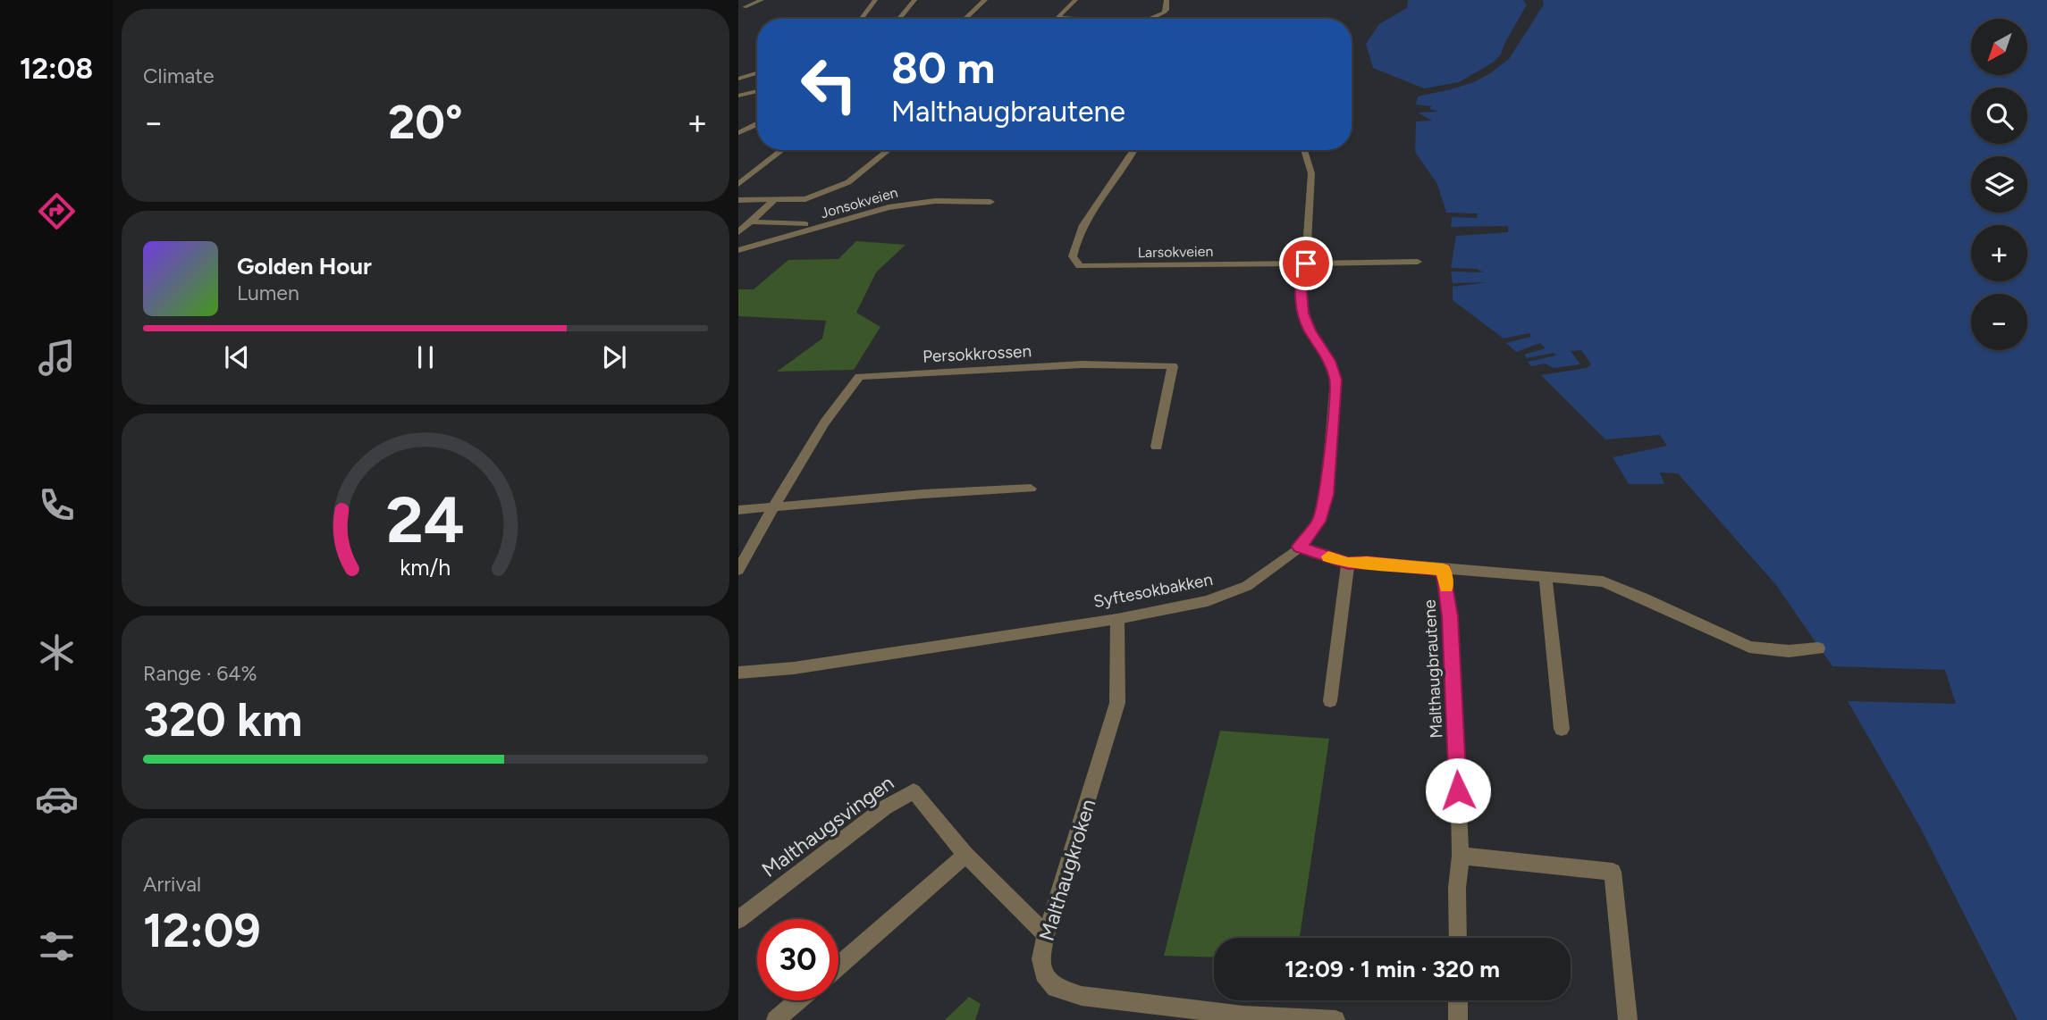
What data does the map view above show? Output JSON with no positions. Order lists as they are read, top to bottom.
{
  "streets": {
    "street": [
      "Jonsokveien",
      "Larsokveien",
      "Persokkrossen",
      "Syftesokbakken",
      "Malthaugbrautene",
      "Malthaugsvingen",
      "Malthaugkroken"
    ]
  },
  "crossings": [
    ["Larsokveien", "Syftesokbakken"],
    ["Syftesokbakken", "Malthaugkroken"]
  ],
  "north": "bottom left",
  "page": {
    "tabs": "12:08",
    "tile": [
      "Climate",
      ["Range · 64%", "320 km"],
      ["Arrival", "12:09"]
    ],
    "map_buttons": ["+", "−"],
    "turn": ["80 m", "Malthaugbrautene"],
    "heat": ["−", "20°", "+"],
    "song": ["Golden Hour", "Lumen"],
    "limit": "30",
    "trip": "12:09 · 1 min · 320 m",
    "gauge": ["24", "km/h"]
  }
}
